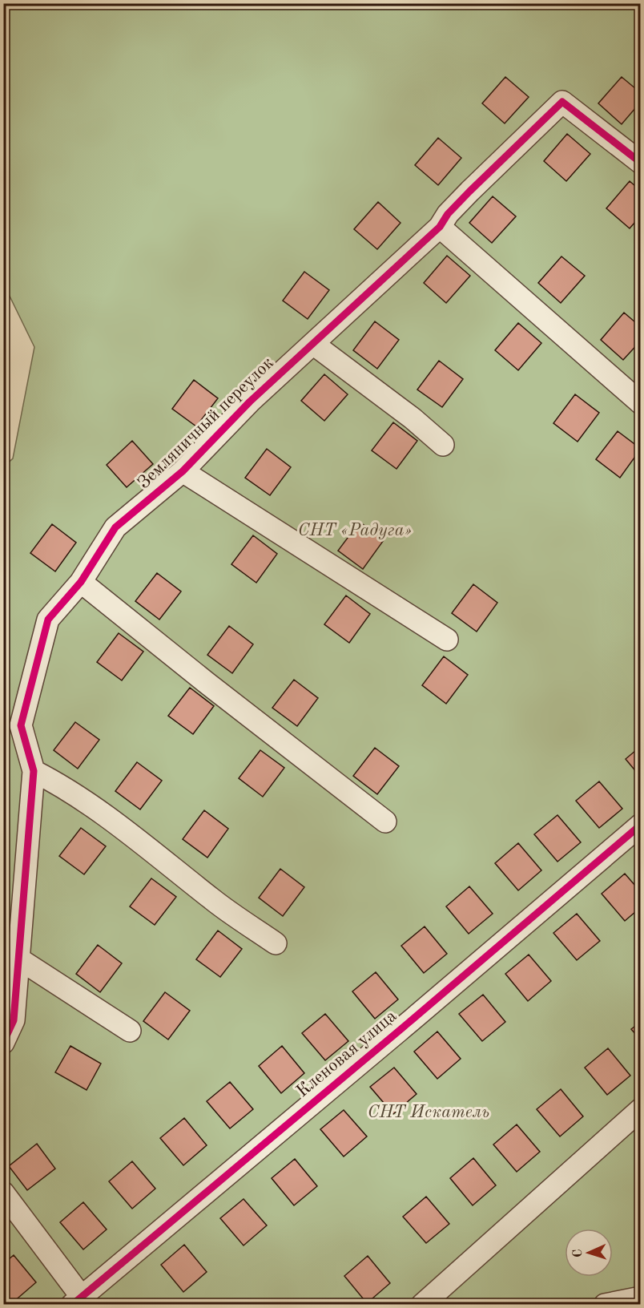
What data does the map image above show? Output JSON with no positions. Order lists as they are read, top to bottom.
{
  "streets": {
    "street": ["Земляничный переулок", "Кленовая улица"]
  },
  "parks": ["СНТ «Радуга»", "СНТ Искатель"],
  "north": "left"
}
